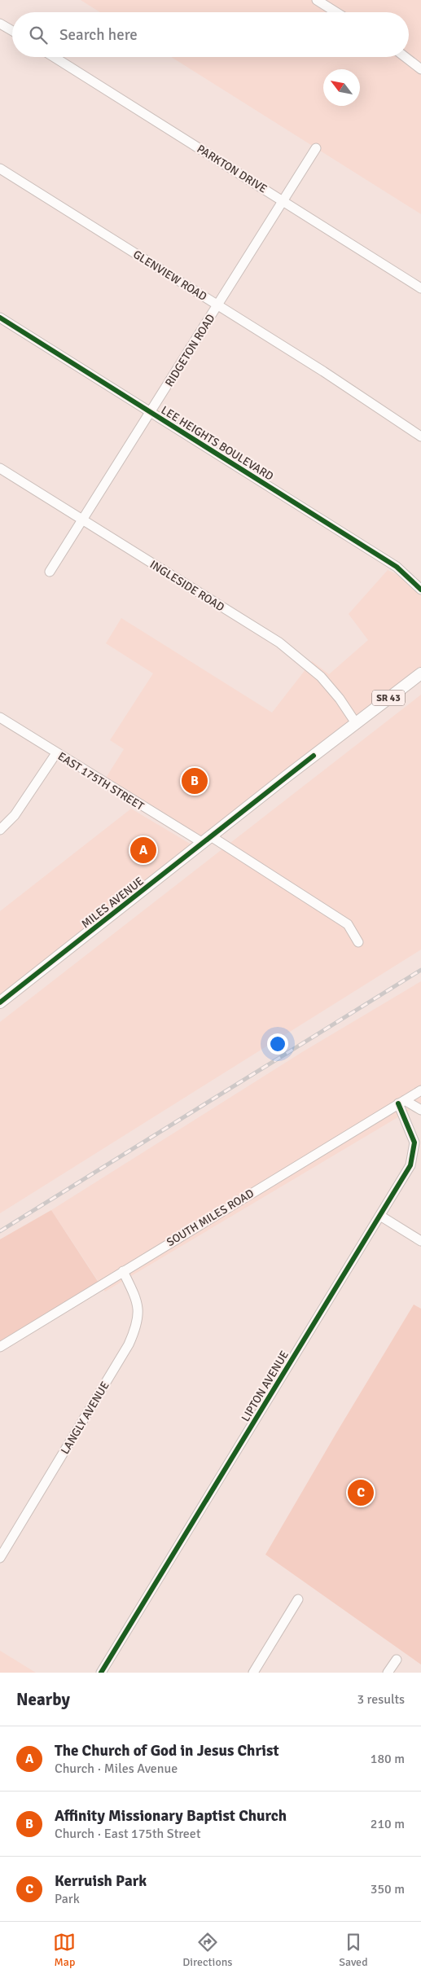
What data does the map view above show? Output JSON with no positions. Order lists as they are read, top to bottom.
{
  "streets": {
    "main road": ["SR 43", "MILES AVENUE"],
    "street": [
      "PARKTON DRIVE",
      "GLENVIEW ROAD",
      "RIDGETON ROAD",
      "LEE HEIGHTS BOULEVARD",
      "INGLESIDE ROAD",
      "EAST 175TH STREET",
      "SOUTH MILES ROAD",
      "LIPTON AVENUE",
      "LANGLY AVENUE"
    ]
  },
  "crossings": [
    ["PARKTON DRIVE", "RIDGETON ROAD"],
    ["GLENVIEW ROAD", "RIDGETON ROAD"],
    ["RIDGETON ROAD", "LEE HEIGHTS BOULEVARD"],
    ["RIDGETON ROAD", "INGLESIDE ROAD"],
    ["INGLESIDE ROAD", "SR 43"],
    ["INGLESIDE ROAD", "MILES AVENUE"],
    ["SR 43", "MILES AVENUE"],
    ["EAST 175TH STREET", "MILES AVENUE"],
    ["SOUTH MILES ROAD", "LIPTON AVENUE"],
    ["SOUTH MILES ROAD", "LANGLY AVENUE"]
  ],
  "north": "top left",
  "page": {
    "search": "Search here",
    "pins": ["B", "A", "C"],
    "heading": ["Nearby", "3 results"],
    "list": [
      {
        "mark": "A",
        "name": "The Church of God in Jesus Christ",
        "note": "Church · Miles Avenue",
        "value": "180 m"
      },
      {
        "mark": "B",
        "name": "Affinity Missionary Baptist Church",
        "note": "Church · East 175th Street",
        "value": "210 m"
      },
      {
        "mark": "C",
        "name": "Kerruish Park",
        "note": "Park",
        "value": "350 m"
      }
    ],
    "nav": ["Map", "Directions", "Saved"]
  }
}
